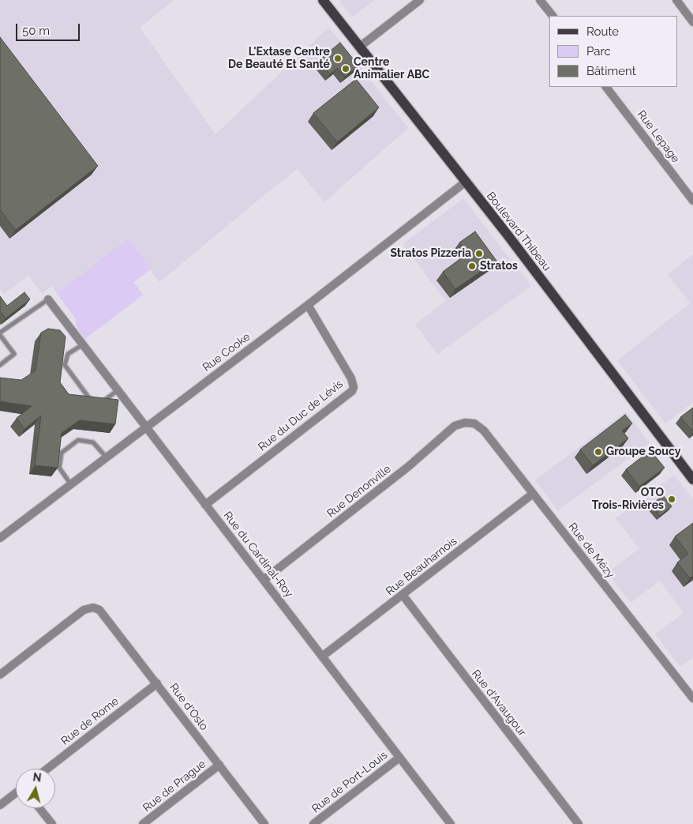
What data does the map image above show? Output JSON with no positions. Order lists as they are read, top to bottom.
{
  "streets": {
    "main road": ["Boulevard Thibeau"],
    "street": [
      "Rue Lepage",
      "Rue Cooke",
      "Rue du Duc de Lévis",
      "Rue Denonville",
      "Rue de Mézy",
      "Rue du Cardinal-Roy",
      "Rue Beauharnois",
      "Rue d'Avaugour",
      "Rue d'Oslo",
      "Rue de Rome",
      "Rue de Port-Louis",
      "Rue de Prague"
    ]
  },
  "crossings": [
    ["Boulevard Thibeau", "Rue Cooke"],
    ["Rue Cooke", "Rue du Duc de Lévis"],
    ["Rue Cooke", "Rue du Cardinal-Roy"],
    ["Rue du Duc de Lévis", "Rue du Cardinal-Roy"],
    ["Rue Denonville", "Rue de Mézy"],
    ["Rue Denonville", "Rue du Cardinal-Roy"],
    ["Rue de Mézy", "Rue Beauharnois"],
    ["Rue du Cardinal-Roy", "Rue Beauharnois"],
    ["Rue du Cardinal-Roy", "Rue de Port-Louis"],
    ["Rue Beauharnois", "Rue d'Avaugour"],
    ["Rue d'Oslo", "Rue de Rome"],
    ["Rue d'Oslo", "Rue de Prague"]
  ],
  "places": [
    "L'Extase Centre De Beauté Et Santé",
    "Centre Animalier ABC",
    "Stratos Pizzeria",
    "Stratos",
    "Groupe Soucy",
    "OTO Trois-Rivières"
  ],
  "legend": ["Route", "Parc", "Bâtiment"],
  "scale_bar": "50 m",
  "north": "top"
}
